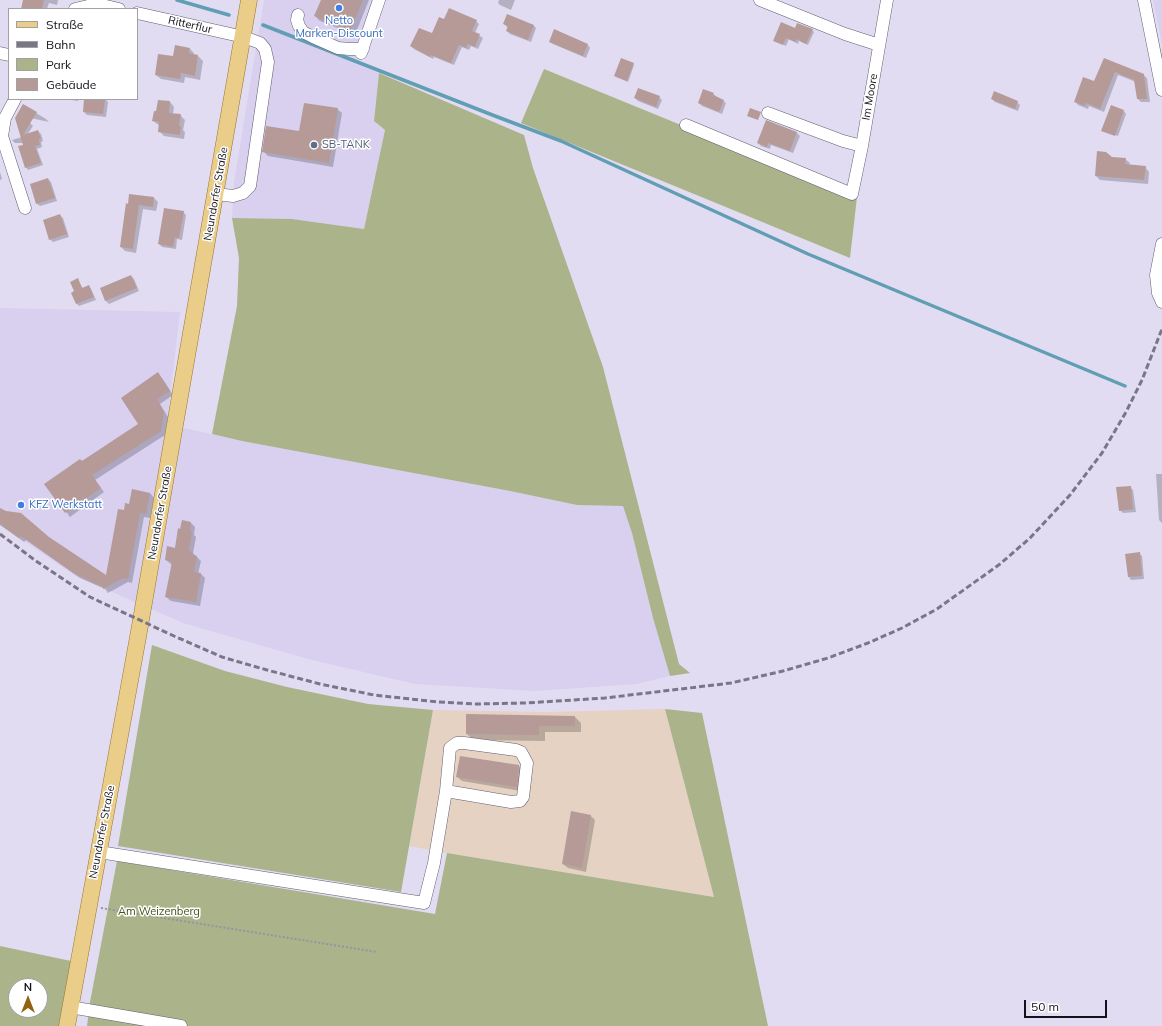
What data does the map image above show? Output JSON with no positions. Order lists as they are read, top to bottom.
{
  "streets": {
    "main road": ["Neundorfer Straße"],
    "street": ["Ritterflur", "Im Moore"]
  },
  "crossings": [
    ["Ritterflur", "Neundorfer Straße"]
  ],
  "parks": ["Am Weizenberg"],
  "places": ["Netto Marken-Discount", "SB-TANK", "KFZ Werkstatt"],
  "legend": [
    "Straße",
    "Bahn",
    "Park",
    "Gebäude"
  ],
  "scale_bar": "50 m",
  "north": "top"
}
